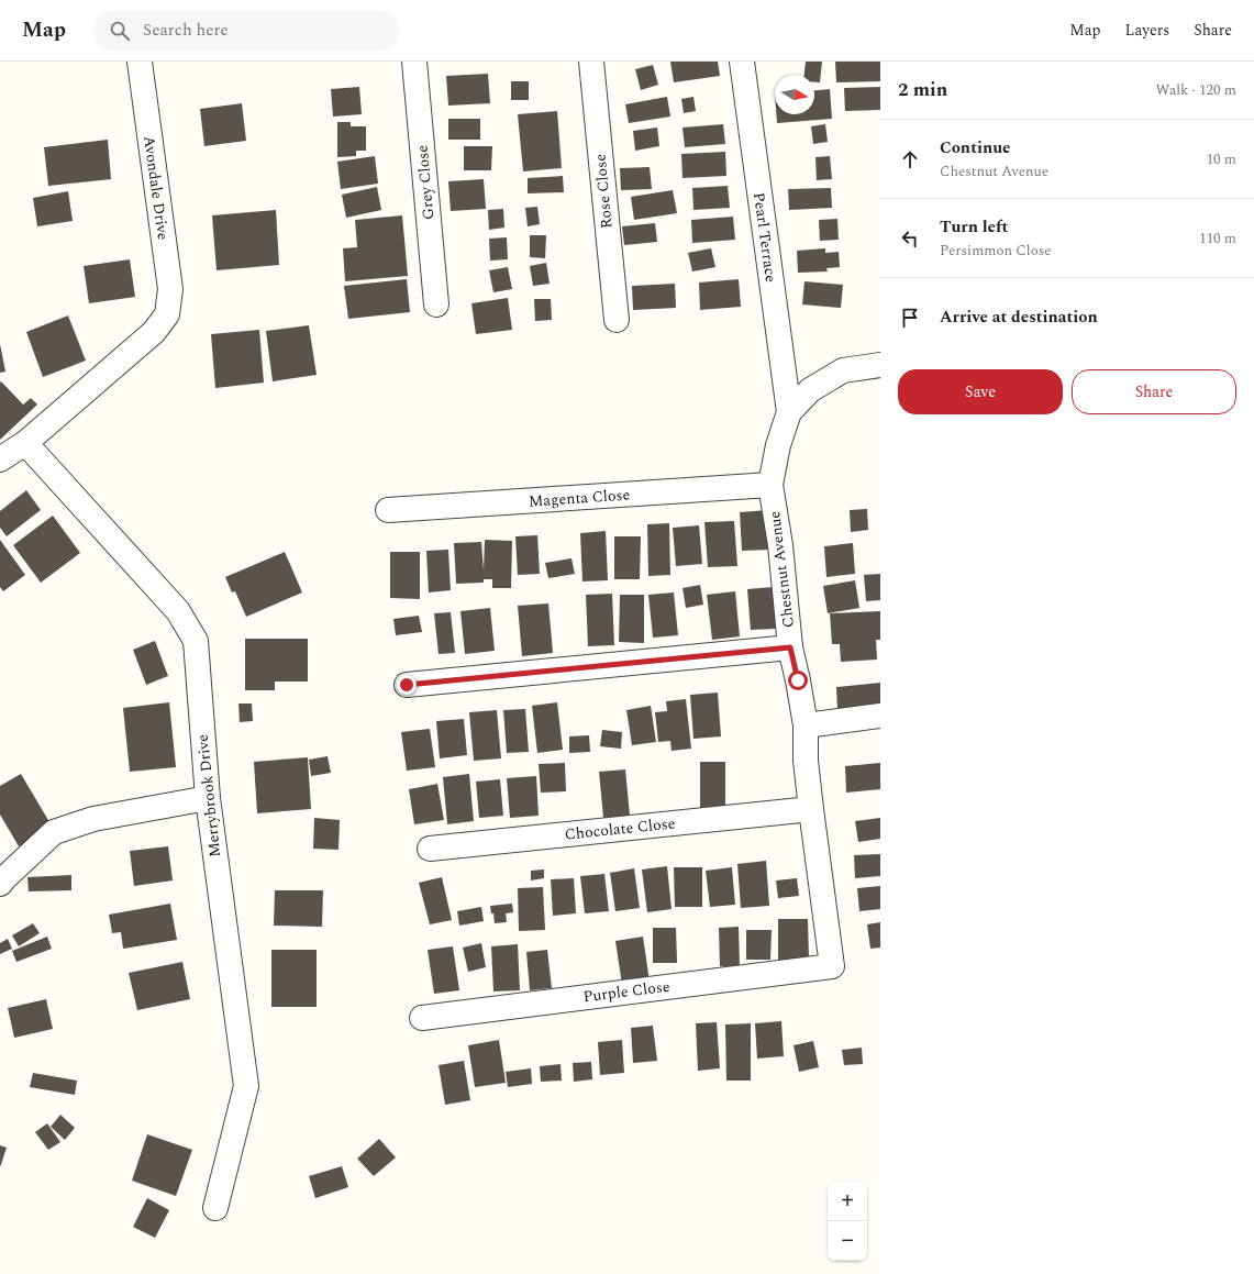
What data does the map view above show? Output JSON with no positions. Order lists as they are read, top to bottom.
{
  "streets": {
    "street": [
      "Grey Close",
      "Avondale Drive",
      "Rose Close",
      "Pearl Terrace",
      "Magenta Close",
      "Chestnut Avenue",
      "Merrybrook Drive",
      "Chocolate Close",
      "Purple Close"
    ]
  },
  "crossings": [
    ["Avondale Drive", "Merrybrook Drive"],
    ["Pearl Terrace", "Chestnut Avenue"],
    ["Magenta Close", "Chestnut Avenue"],
    ["Chestnut Avenue", "Chocolate Close"],
    ["Chestnut Avenue", "Purple Close"]
  ],
  "north": "right",
  "page": {
    "header": "Map",
    "search": "Search here",
    "nav": ["Map", "Layers", "Share"],
    "heading": ["2 min", "Walk · 120 m"],
    "list": [
      ["Continue", "Chestnut Avenue", "10 m"],
      ["Turn left", "Persimmon Close", "110 m"],
      "Arrive at destination"
    ],
    "buttons": ["Save", "Share"],
    "map_buttons": ["+", "−"]
  }
}
